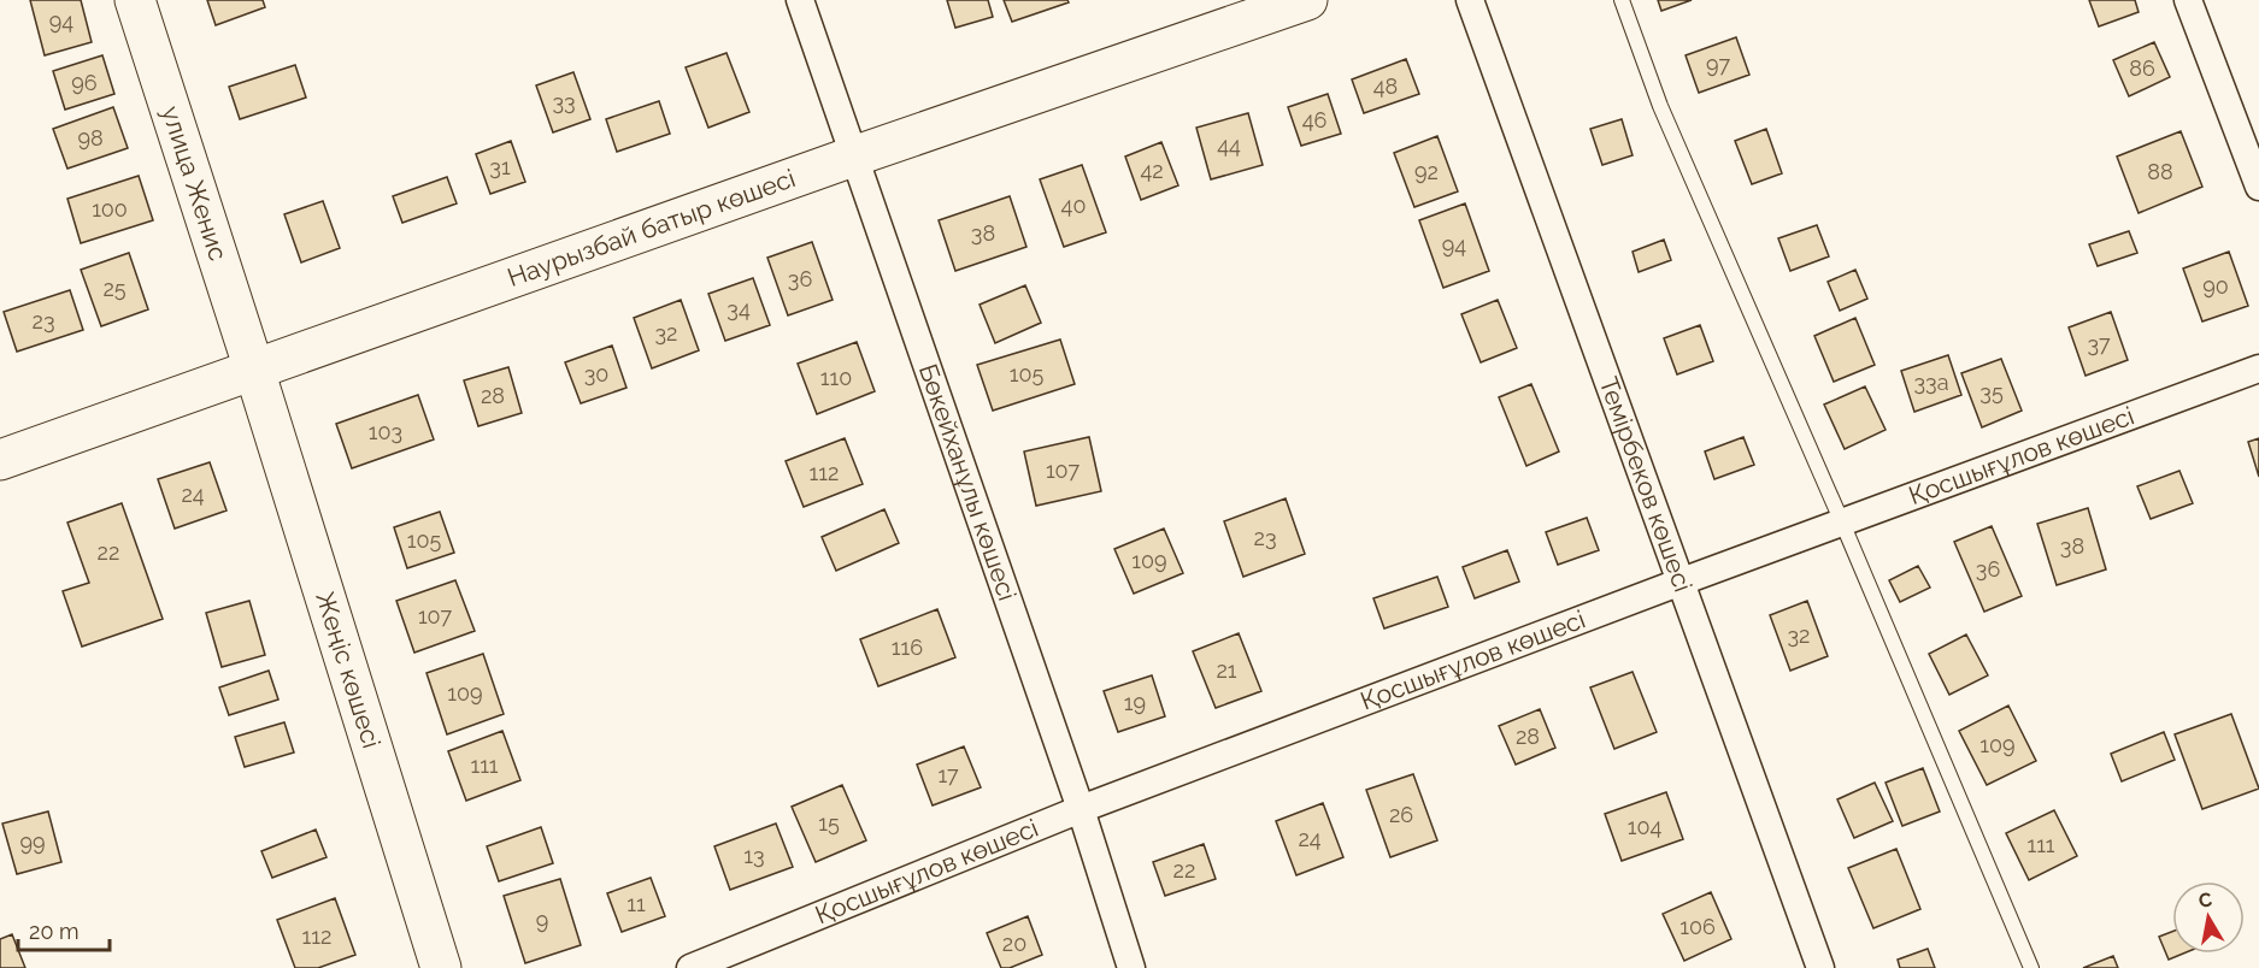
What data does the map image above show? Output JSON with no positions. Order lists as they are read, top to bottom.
{
  "streets": {
    "street": [
      "улица Женис",
      "Наурызбай батыр көшесі",
      "Қосшығұлов көшесі",
      "Бөкейханұлы көшесі",
      "Темірбеков көшесі",
      "Жеңіс көшесі"
    ]
  },
  "crossings": [
    ["улица Женис", "Наурызбай батыр көшесі"],
    ["улица Женис", "Жеңіс көшесі"],
    ["Наурызбай батыр көшесі", "Бөкейханұлы көшесі"],
    ["Наурызбай батыр көшесі", "Жеңіс көшесі"],
    ["Қосшығұлов көшесі", "Бөкейханұлы көшесі"],
    ["Қосшығұлов көшесі", "Темірбеков көшесі"]
  ],
  "house_numbers": [
    "94",
    "97",
    "86",
    "96",
    "48",
    "33",
    "46",
    "98",
    "44",
    "31",
    "42",
    "92",
    "88",
    "40",
    "100",
    "38",
    "94",
    "36",
    "90",
    "25",
    "34",
    "23",
    "32",
    "37",
    "30",
    "105",
    "110",
    "33а",
    "35",
    "28",
    "103",
    "107",
    "112",
    "24",
    "23",
    "105",
    "38",
    "22",
    "109",
    "36",
    "107",
    "32",
    "116",
    "21",
    "109",
    "19",
    "28",
    "109",
    "111",
    "17",
    "26",
    "15",
    "104",
    "24",
    "99",
    "111",
    "13",
    "22",
    "11",
    "9",
    "106",
    "112",
    "20"
  ],
  "scale_bar": "20 m",
  "north": "top"
}
